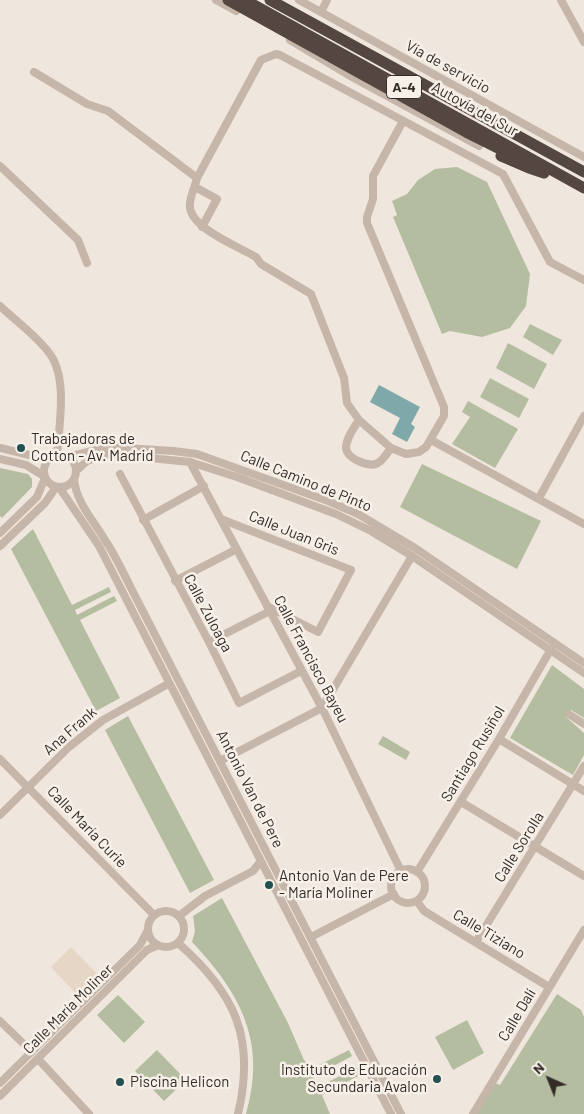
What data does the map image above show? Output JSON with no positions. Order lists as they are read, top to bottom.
{
  "streets": {
    "highway": ["A-4", "Autovía del Sur"],
    "street": [
      "Vía de servicio",
      "Calle Camino de Pinto",
      "Calle Juan Gris",
      "Calle Zuloaga",
      "Calle Francisco Bayeu",
      "Ana Frank",
      "Santiago Rusiñol",
      "Antonio Van de Pere",
      "Calle María Curie",
      "Calle Sorolla",
      "Calle Tiziano",
      "Calle María Moliner",
      "Calle Dalí"
    ]
  },
  "crossings": [
    ["Calle Camino de Pinto", "Calle Francisco Bayeu"],
    ["Calle Camino de Pinto", "Santiago Rusiñol"],
    ["Calle Camino de Pinto", "Antonio Van de Pere"],
    ["Calle Juan Gris", "Calle Francisco Bayeu"],
    ["Calle Zuloaga", "Calle Francisco Bayeu"],
    ["Calle Francisco Bayeu", "Santiago Rusiñol"],
    ["Calle Francisco Bayeu", "Calle Tiziano"],
    ["Ana Frank", "Antonio Van de Pere"],
    ["Ana Frank", "Calle María Curie"],
    ["Santiago Rusiñol", "Calle Tiziano"],
    ["Calle María Curie", "Calle María Moliner"],
    ["Calle Sorolla", "Calle Tiziano"],
    ["Calle Tiziano", "Calle Dalí"]
  ],
  "places": [
    "Trabajadoras de Cotton - Av. Madrid",
    "Antonio Van de Pere - María Moliner",
    "Instituto de Educación Secundaria Avalon",
    "Piscina Helicon"
  ],
  "north": "top left"
}
